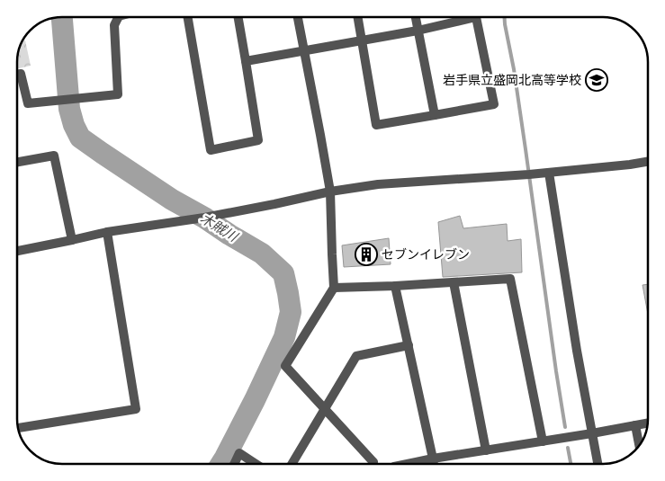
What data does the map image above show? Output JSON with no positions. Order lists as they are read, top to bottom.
{
  "water": ["木賊川"],
  "places": {
    "school or university": ["岩手県立盛岡北高等学校"],
    "building": ["セブンイレブン"]
  }
}
